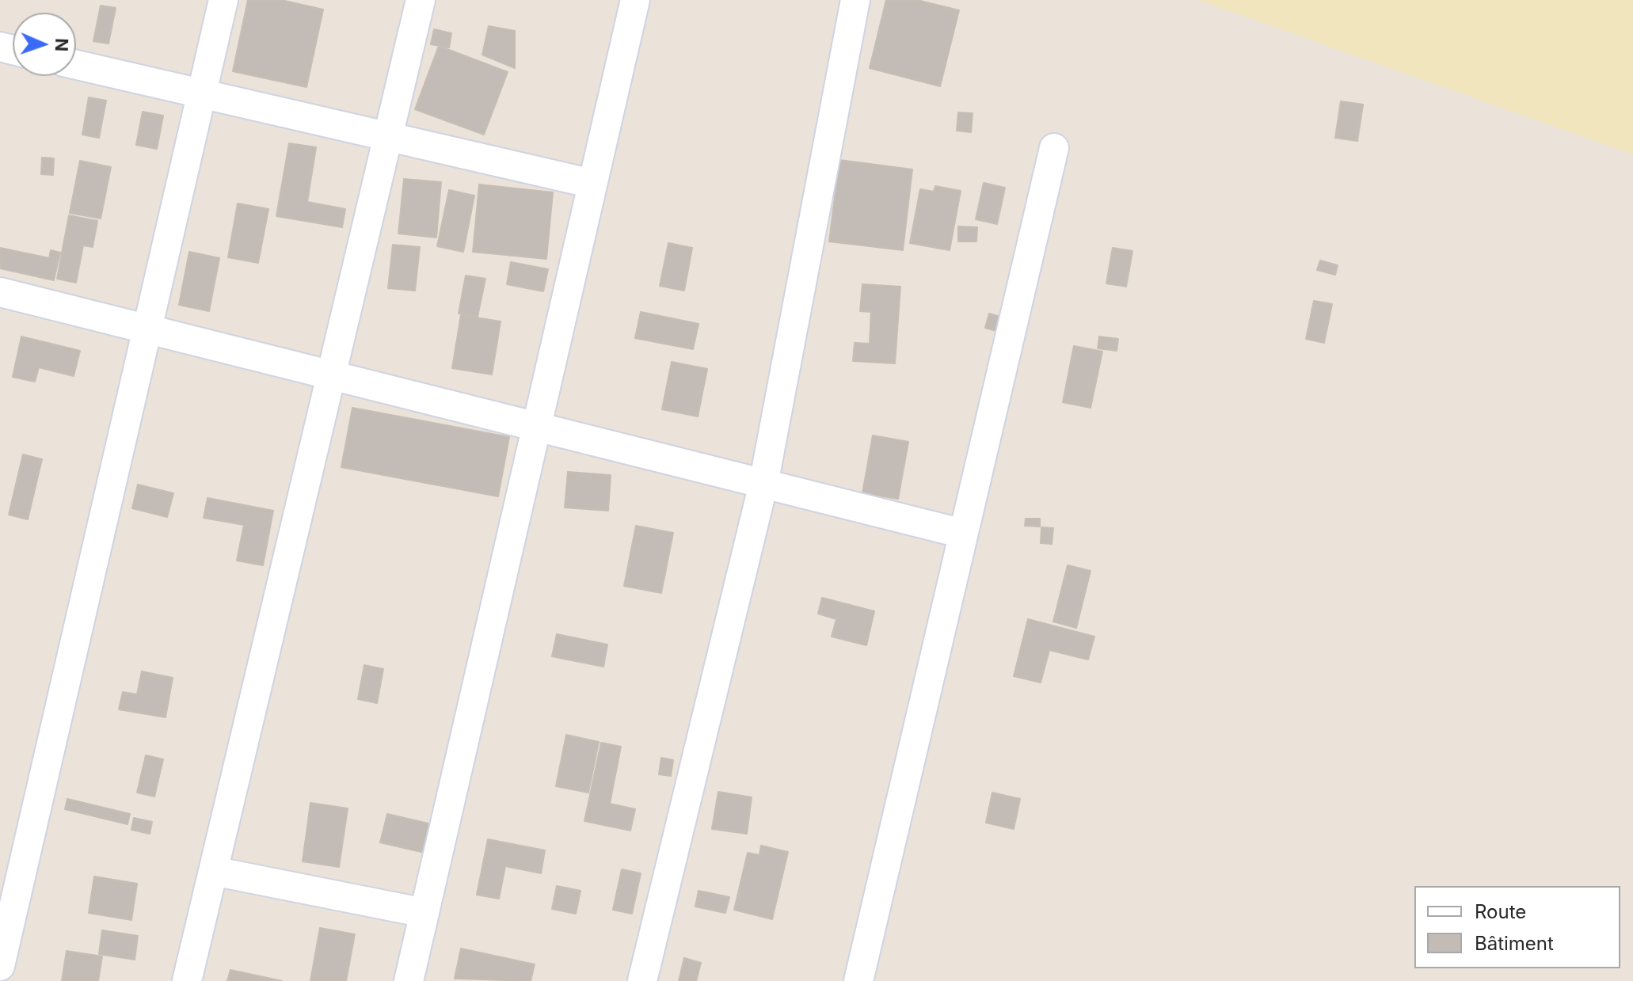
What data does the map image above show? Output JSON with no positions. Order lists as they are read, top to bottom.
{
  "legend": ["Route", "Bâtiment"],
  "north": "right"
}
